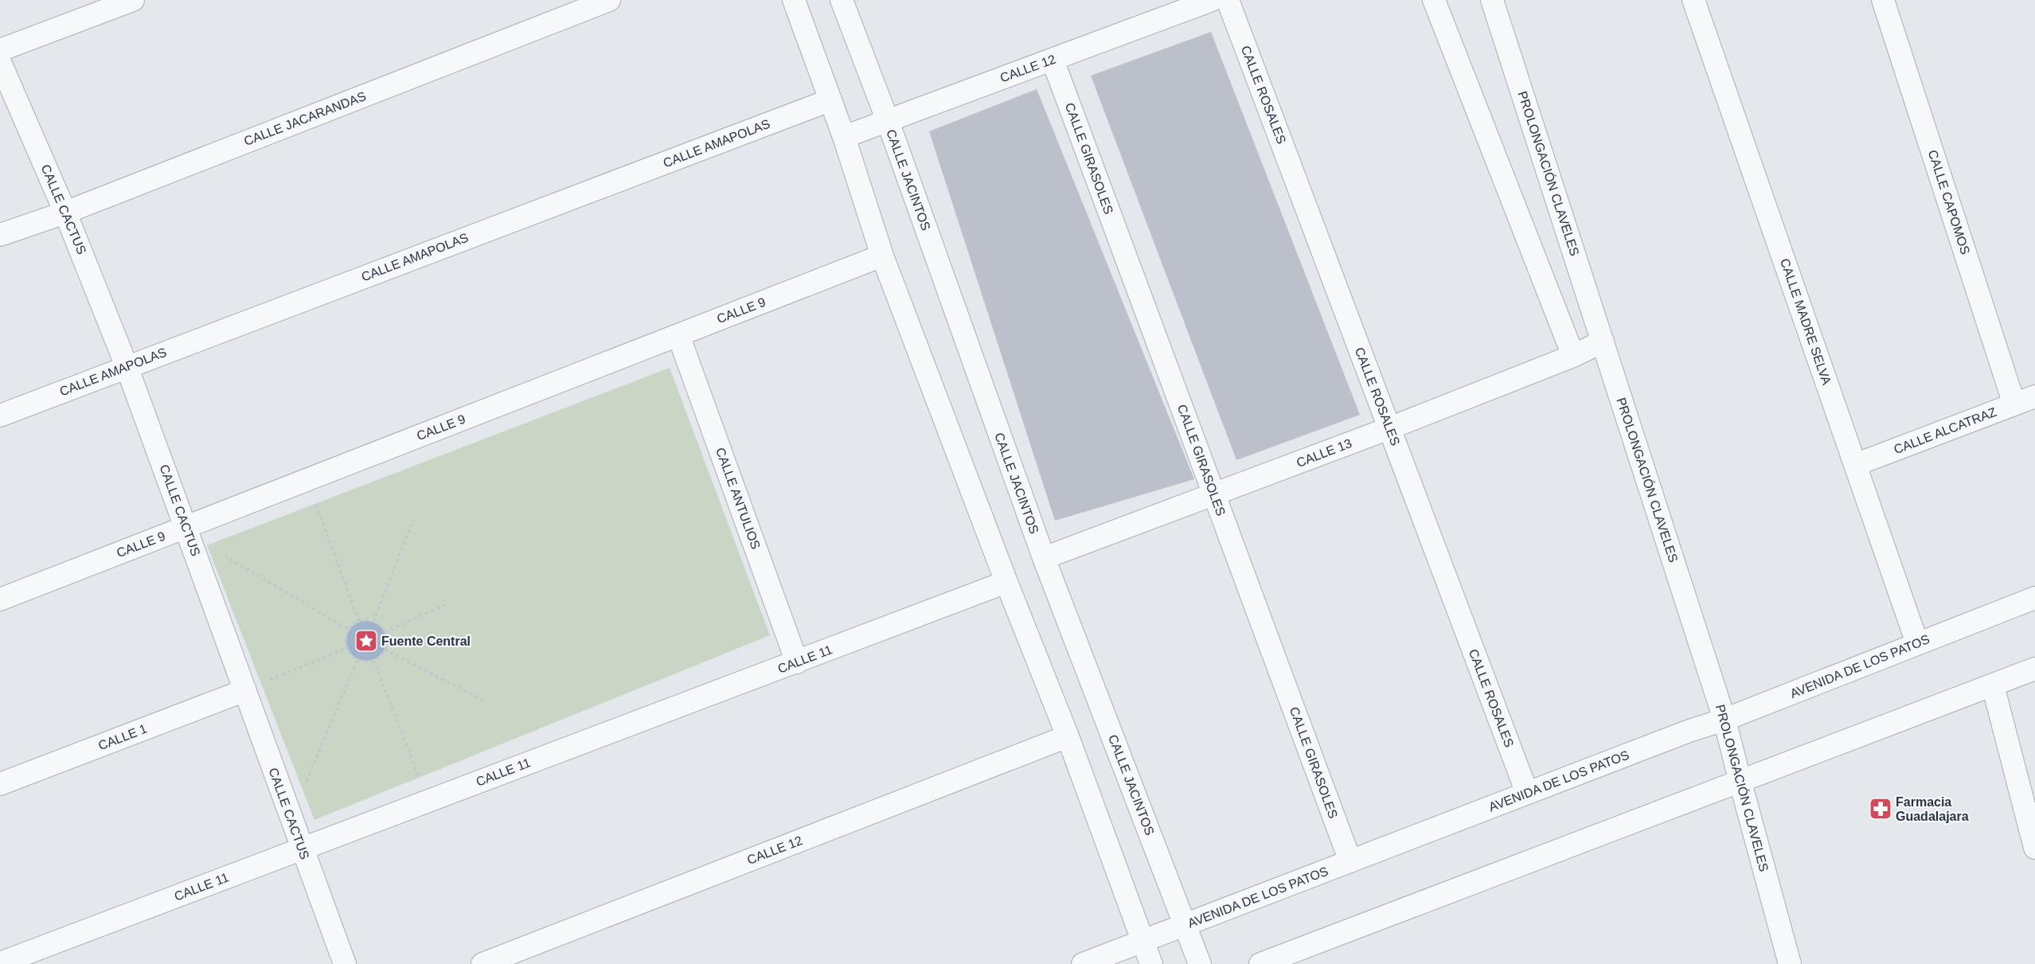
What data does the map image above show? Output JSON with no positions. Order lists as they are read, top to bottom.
{
  "streets": {
    "street": [
      "CALLE 12",
      "CALLE ROSALES",
      "CALLE JACARANDAS",
      "CALLE AMAPOLAS",
      "CALLE GIRASOLES",
      "PROLONGACIÓN CLAVELES",
      "CALLE JACINTOS",
      "CALLE CAPOMOS",
      "CALLE CACTUS",
      "CALLE 9",
      "CALLE MADRE SELVA",
      "CALLE ALCATRAZ",
      "CALLE 13",
      "CALLE ANTULIOS",
      "CALLE 11",
      "AVENIDA DE LOS PATOS",
      "CALLE 1"
    ]
  },
  "crossings": [
    ["CALLE 12", "CALLE GIRASOLES"],
    ["CALLE 12", "CALLE JACINTOS"],
    ["CALLE ROSALES", "CALLE 13"],
    ["CALLE ROSALES", "AVENIDA DE LOS PATOS"],
    ["CALLE JACARANDAS", "CALLE CACTUS"],
    ["CALLE AMAPOLAS", "CALLE CACTUS"],
    ["CALLE GIRASOLES", "CALLE 13"],
    ["CALLE GIRASOLES", "AVENIDA DE LOS PATOS"],
    ["PROLONGACIÓN CLAVELES", "CALLE 13"],
    ["PROLONGACIÓN CLAVELES", "AVENIDA DE LOS PATOS"],
    ["CALLE JACINTOS", "CALLE 13"],
    ["CALLE JACINTOS", "AVENIDA DE LOS PATOS"],
    ["CALLE CAPOMOS", "CALLE ALCATRAZ"],
    ["CALLE CACTUS", "CALLE 9"],
    ["CALLE CACTUS", "CALLE 11"],
    ["CALLE CACTUS", "CALLE 1"],
    ["CALLE 9", "CALLE ANTULIOS"],
    ["CALLE MADRE SELVA", "CALLE ALCATRAZ"],
    ["CALLE MADRE SELVA", "AVENIDA DE LOS PATOS"],
    ["CALLE ANTULIOS", "CALLE 11"]
  ],
  "places": {
    "place": ["Fuente Central"],
    "pharmacy": ["Farmacia Guadalajara"]
  }
}
